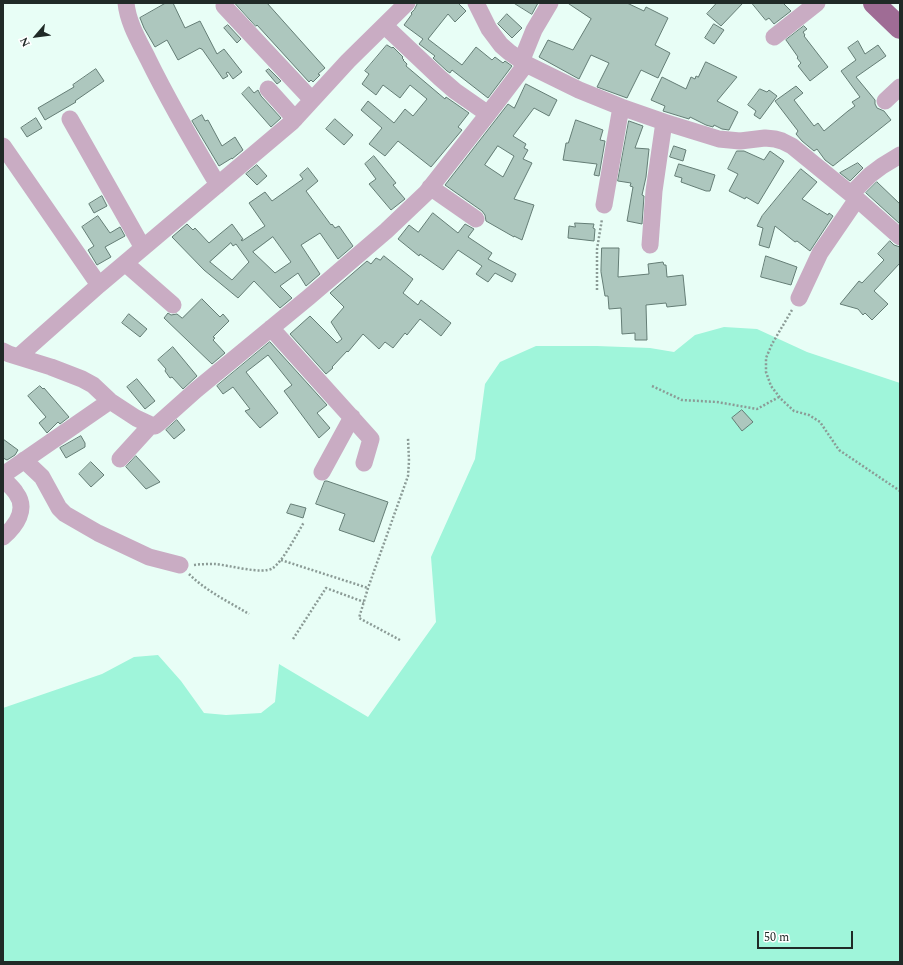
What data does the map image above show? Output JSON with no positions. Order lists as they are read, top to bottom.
{
  "scale_bar": "50 m",
  "north": "bottom left"
}
